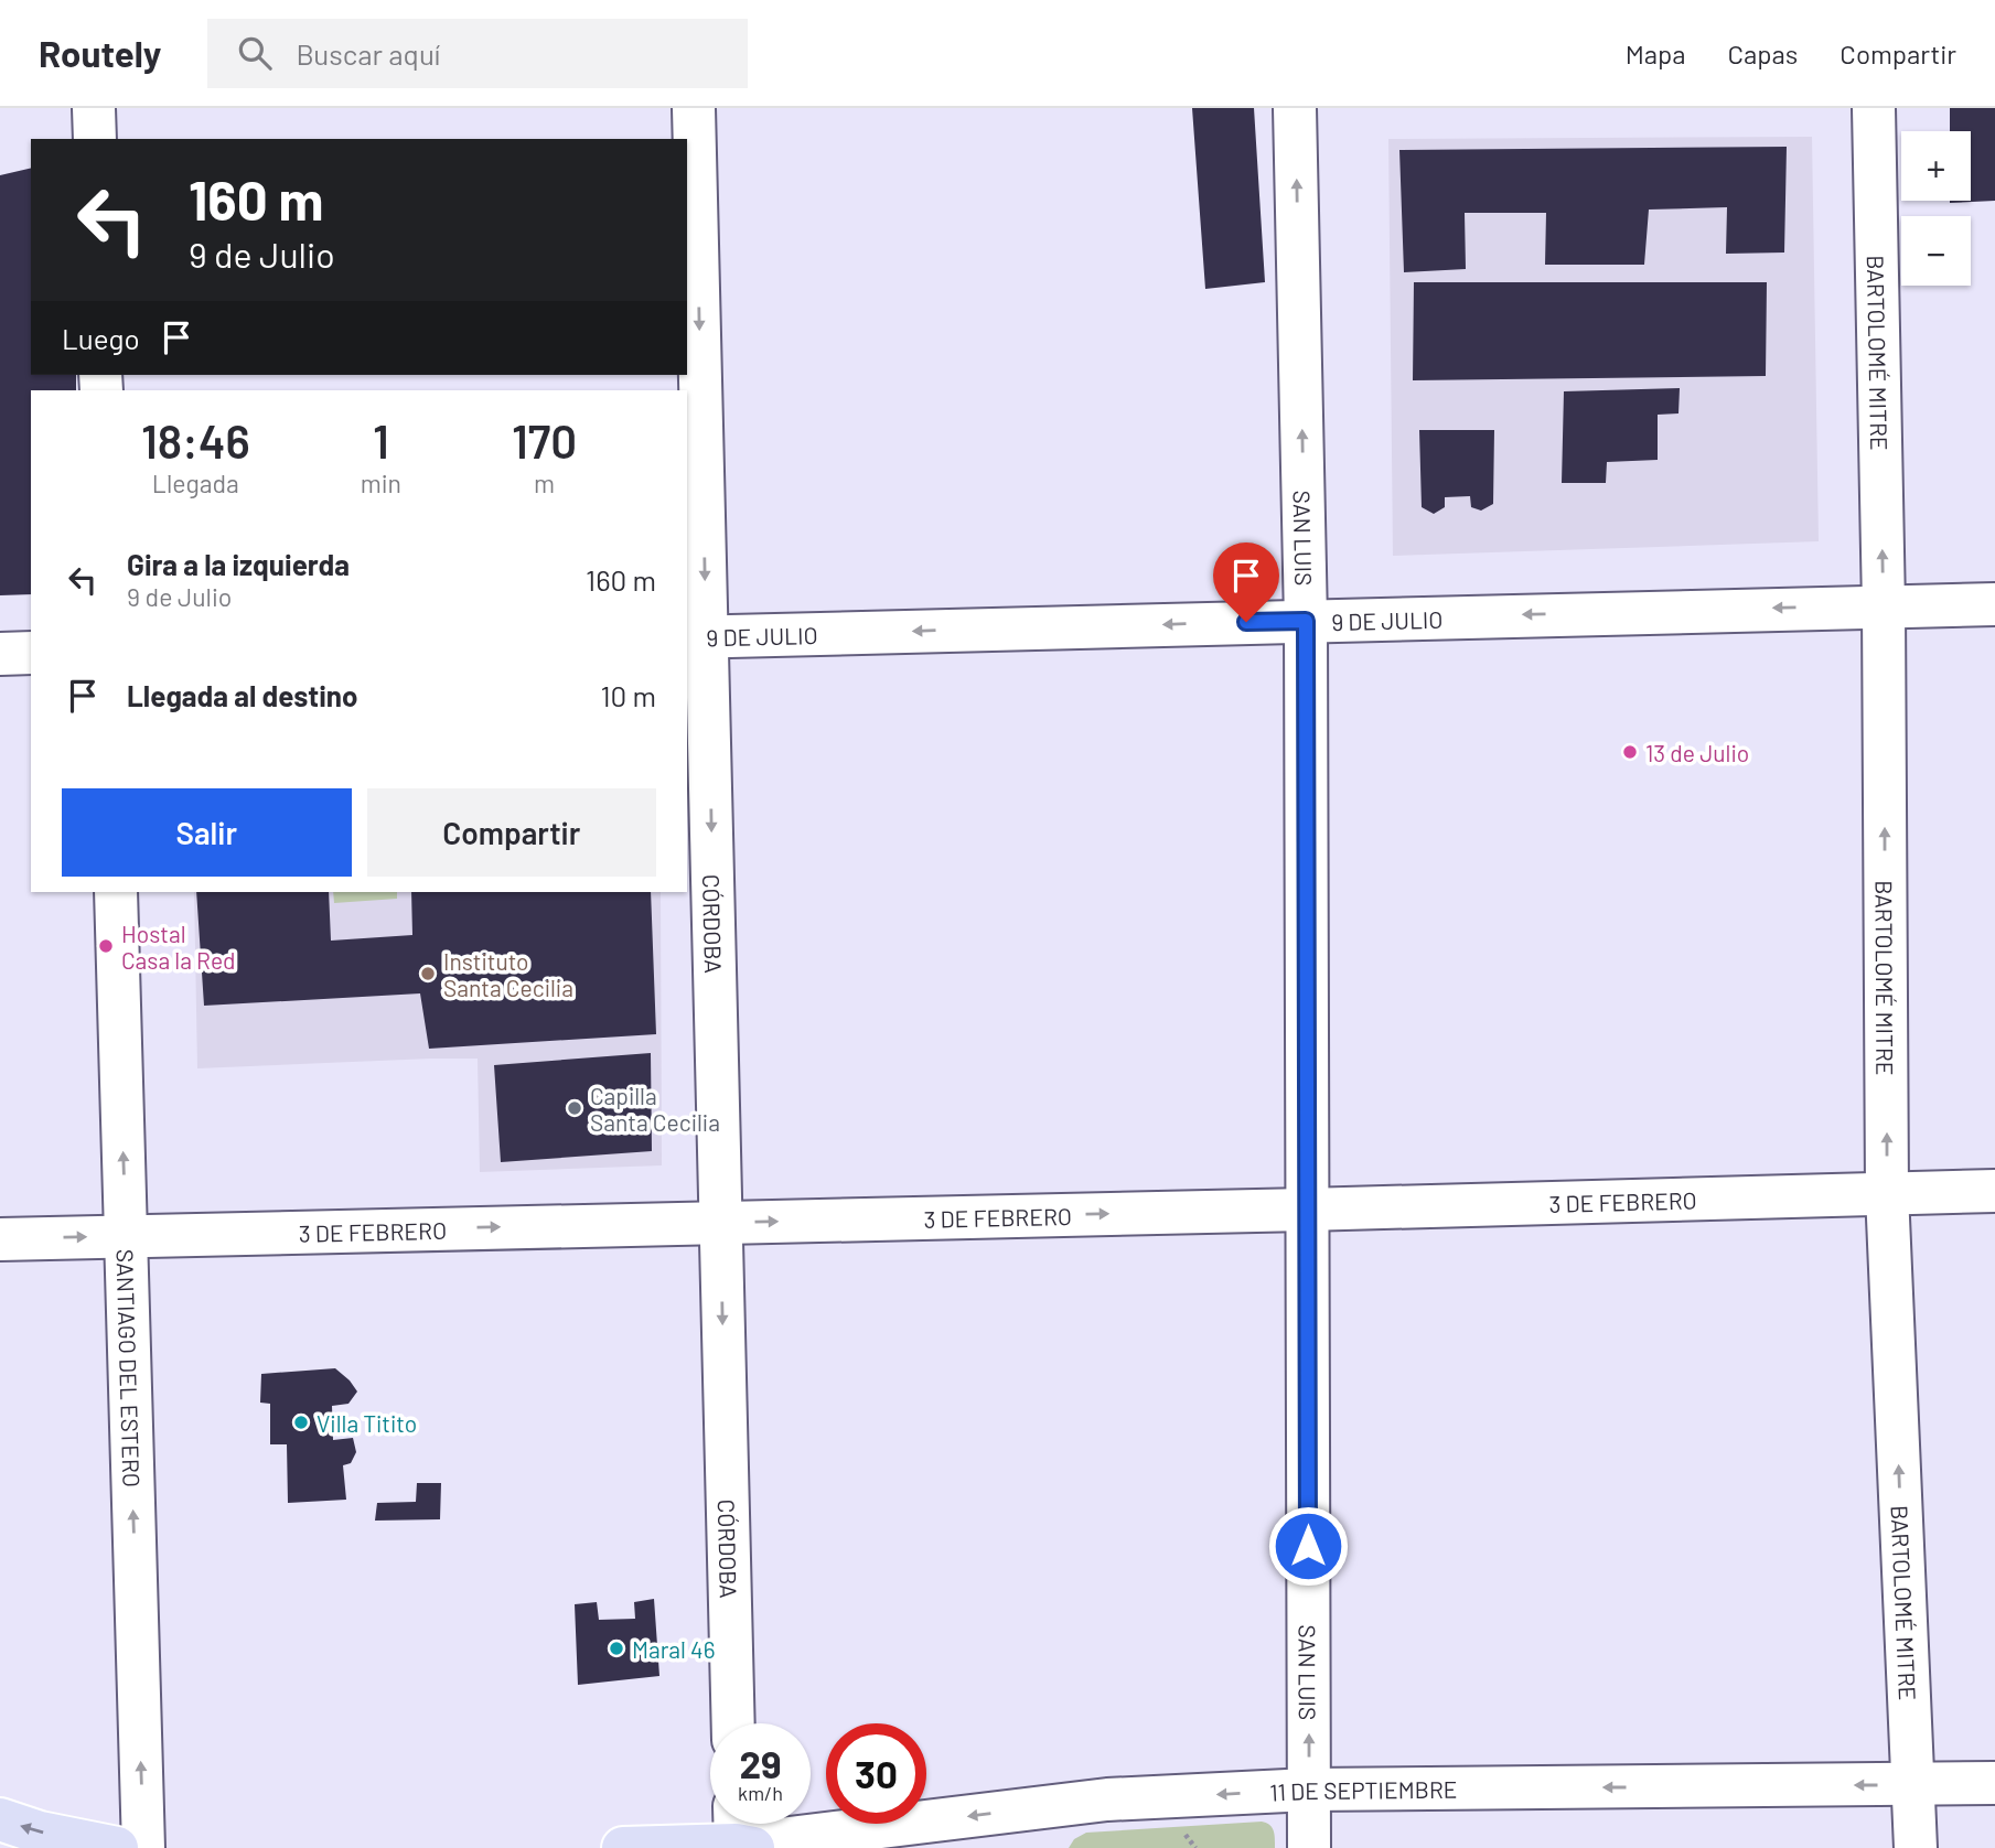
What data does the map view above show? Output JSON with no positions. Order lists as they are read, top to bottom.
{
  "streets": {
    "street": [
      "BARTOLOMÉ MITRE",
      "SAN LUIS",
      "9 DE JULIO",
      "CÓRDOBA",
      "3 DE FEBRERO",
      "SANTIAGO DEL ESTERO",
      "11 DE SEPTIEMBRE"
    ]
  },
  "crossings": [
    ["BARTOLOMÉ MITRE", "9 DE JULIO"],
    ["BARTOLOMÉ MITRE", "3 DE FEBRERO"],
    ["BARTOLOMÉ MITRE", "11 DE SEPTIEMBRE"],
    ["SAN LUIS", "9 DE JULIO"],
    ["SAN LUIS", "3 DE FEBRERO"],
    ["SAN LUIS", "11 DE SEPTIEMBRE"],
    ["9 DE JULIO", "CÓRDOBA"],
    ["CÓRDOBA", "3 DE FEBRERO"],
    ["3 DE FEBRERO", "SANTIAGO DEL ESTERO"]
  ],
  "one_way": [
    "BARTOLOMÉ MITRE",
    "SAN LUIS",
    "9 DE JULIO",
    "CÓRDOBA",
    "3 DE FEBRERO",
    "SANTIAGO DEL ESTERO",
    "11 DE SEPTIEMBRE"
  ],
  "places": [
    "13 de Julio",
    "Hostal Casa la Red",
    "Instituto Santa Cecilia",
    "Capilla Santa Cecilia",
    "Villa Titito",
    "Maral 46"
  ],
  "page": {
    "header": "Routely",
    "search": "Buscar aquí",
    "nav": ["Mapa", "Capas", "Compartir"],
    "map_buttons": ["+", "−"],
    "turn": ["160 m", "9 de Julio"],
    "then": "Luego",
    "eta": [
      "18:46",
      "Llegada",
      "1",
      "min",
      "170",
      "m"
    ],
    "list": [
      {
        "name": "Gira a la izquierda",
        "note": "9 de Julio",
        "value": "160 m"
      },
      {
        "name": "Llegada al destino",
        "value": "10 m"
      }
    ],
    "buttons": ["Salir", "Compartir"],
    "speed": "29 km/h",
    "limit": "30"
  }
}
